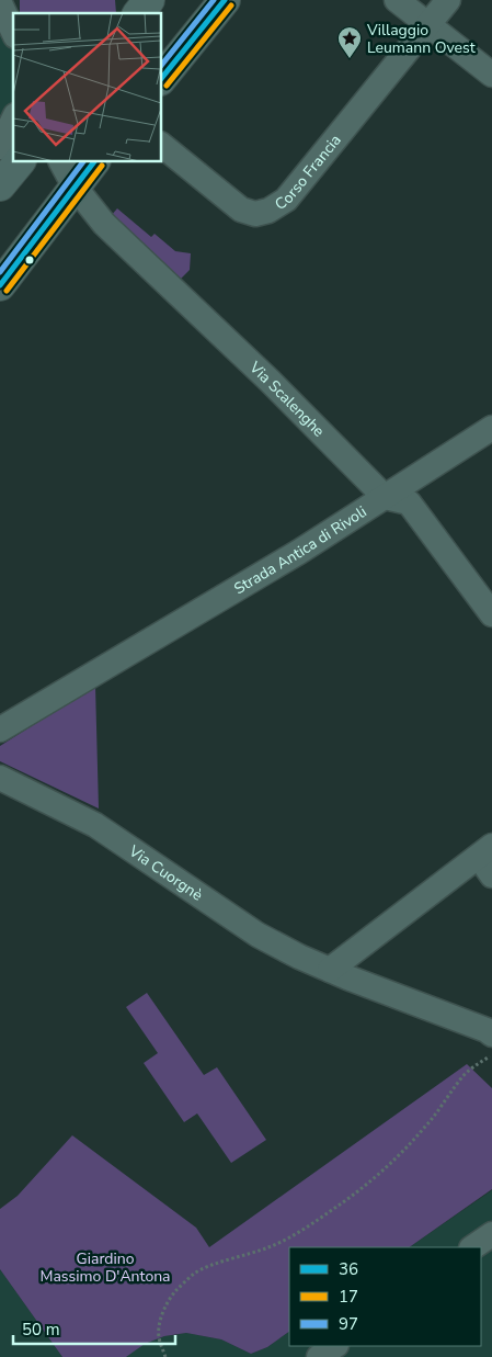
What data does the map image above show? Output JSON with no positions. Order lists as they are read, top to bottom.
{
  "streets": {
    "street": [
      "Corso Francia",
      "Via Scalenghe",
      "Strada Antica di Rivoli",
      "Via Cuorgnè"
    ]
  },
  "crossings": [
    ["Via Scalenghe", "Strada Antica di Rivoli"]
  ],
  "parks": ["Giardino Massimo D'Antona"],
  "places": {
    "place": ["Villaggio Leumann Ovest"]
  },
  "lines": ["transit line 36", "transit line 97", "transit line 17"],
  "legend": ["36", "17", "97"],
  "scale_bar": "50 m"
}
